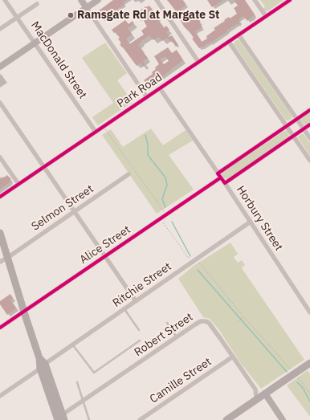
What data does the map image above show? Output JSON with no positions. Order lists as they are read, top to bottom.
{
  "streets": {
    "street": [
      "MacDonald Street",
      "Park Road",
      "Selmon Street",
      "Horbury Street",
      "Alice Street",
      "Ritchie Street",
      "Robert Street",
      "Camille Street"
    ]
  },
  "crossings": [
    ["MacDonald Street", "Park Road"],
    ["Park Road", "Horbury Street"],
    ["Horbury Street", "Alice Street"],
    ["Horbury Street", "Ritchie Street"],
    ["Robert Street", "Camille Street"]
  ],
  "places": ["Ramsgate Rd at Margate St"]
}
